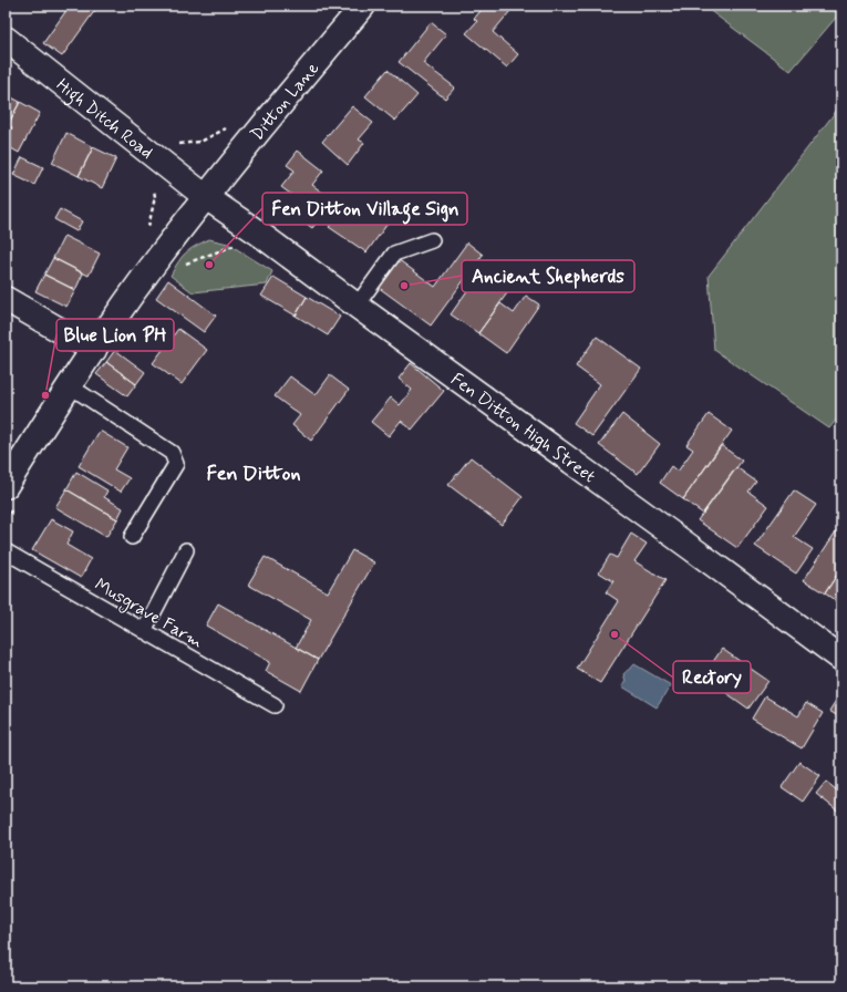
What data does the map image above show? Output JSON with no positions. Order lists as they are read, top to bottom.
{
  "streets": {
    "street": ["Ditton Lane", "High Ditch Road", "Fen Ditton High Street"],
    "lane": ["Musgrave Farm"]
  },
  "crossings": [
    ["Ditton Lane", "High Ditch Road"],
    ["Ditton Lane", "Fen Ditton High Street"],
    ["High Ditch Road", "Fen Ditton High Street"]
  ],
  "districts": ["Fen Ditton"],
  "places": [
    "Fen Ditton Village Sign",
    "Ancient Shepherds",
    "Blue Lion PH",
    "Rectory"
  ]
}
